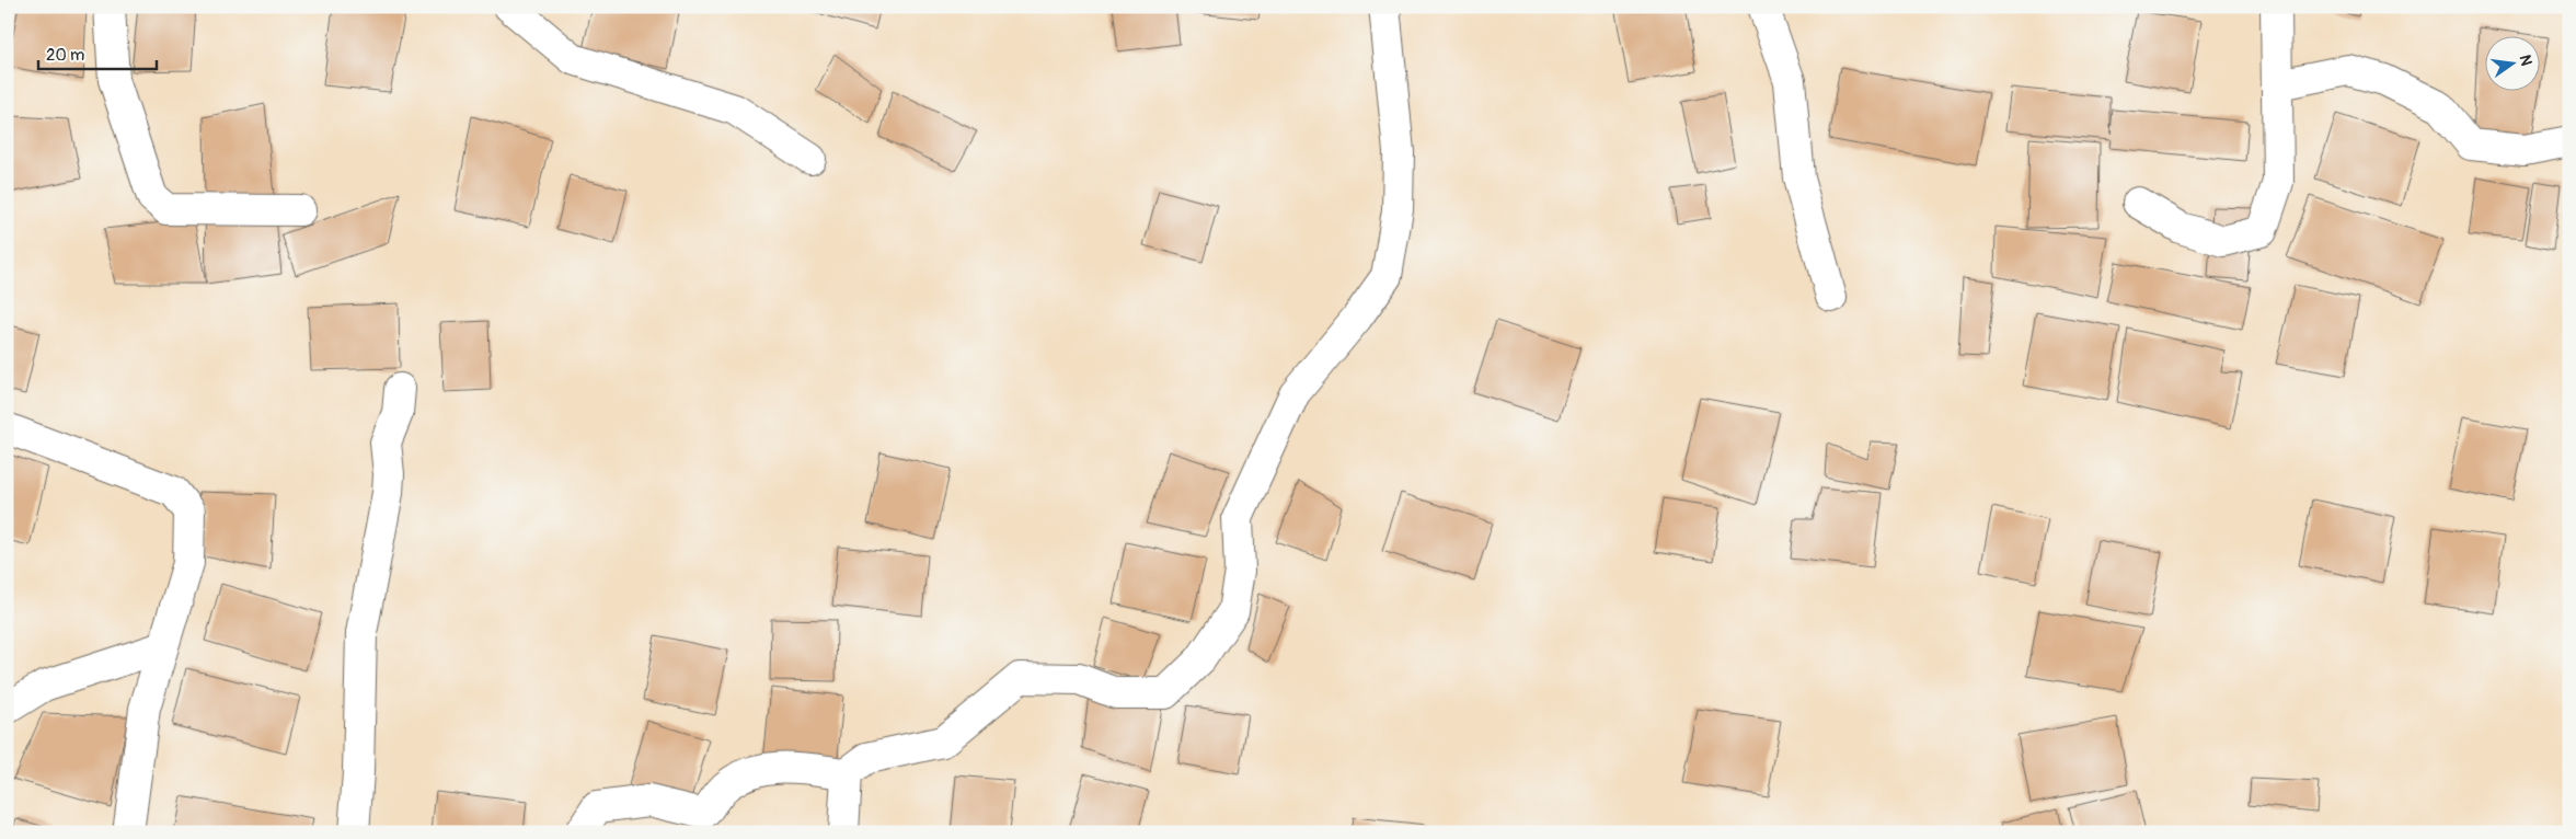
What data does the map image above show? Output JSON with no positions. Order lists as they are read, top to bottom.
{
  "scale_bar": "20 m",
  "north": "right"
}
